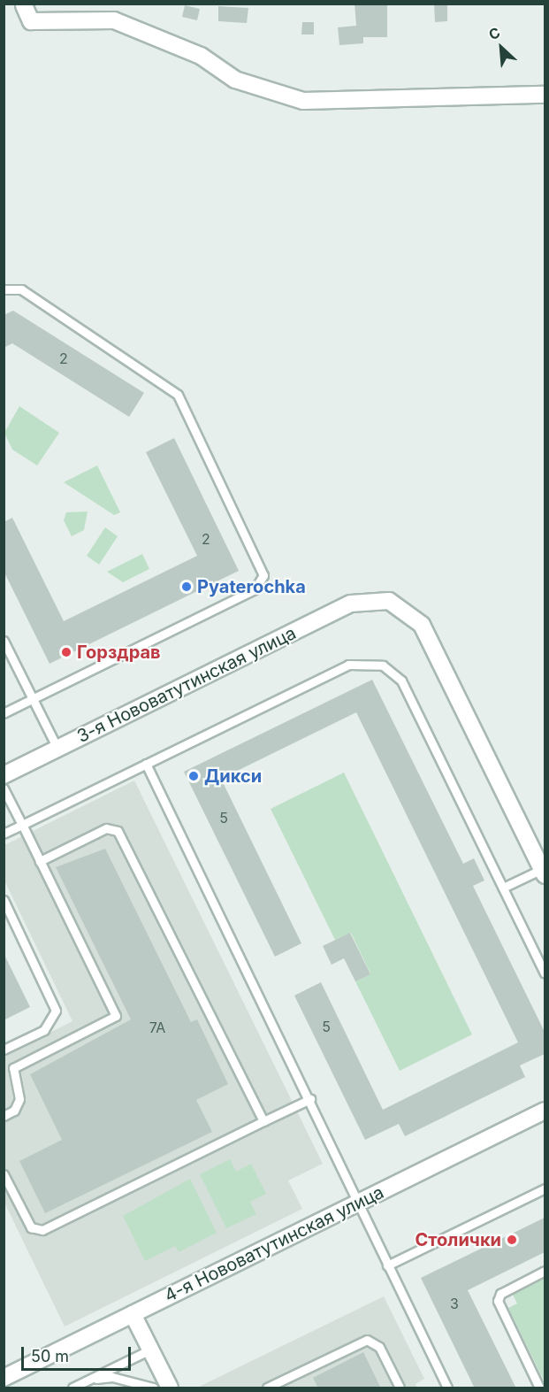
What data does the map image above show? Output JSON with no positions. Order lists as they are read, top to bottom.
{
  "streets": {
    "street": ["3-я Нововатутинская улица", "4-я Нововатутинская улица"]
  },
  "places": [
    "Pyaterochka",
    "Горздрав",
    "Дикси",
    "Столички"
  ],
  "house_numbers": [
    "2",
    "2",
    "5",
    "5",
    "7А",
    "3"
  ],
  "scale_bar": "50 m",
  "north": "top left"
}
